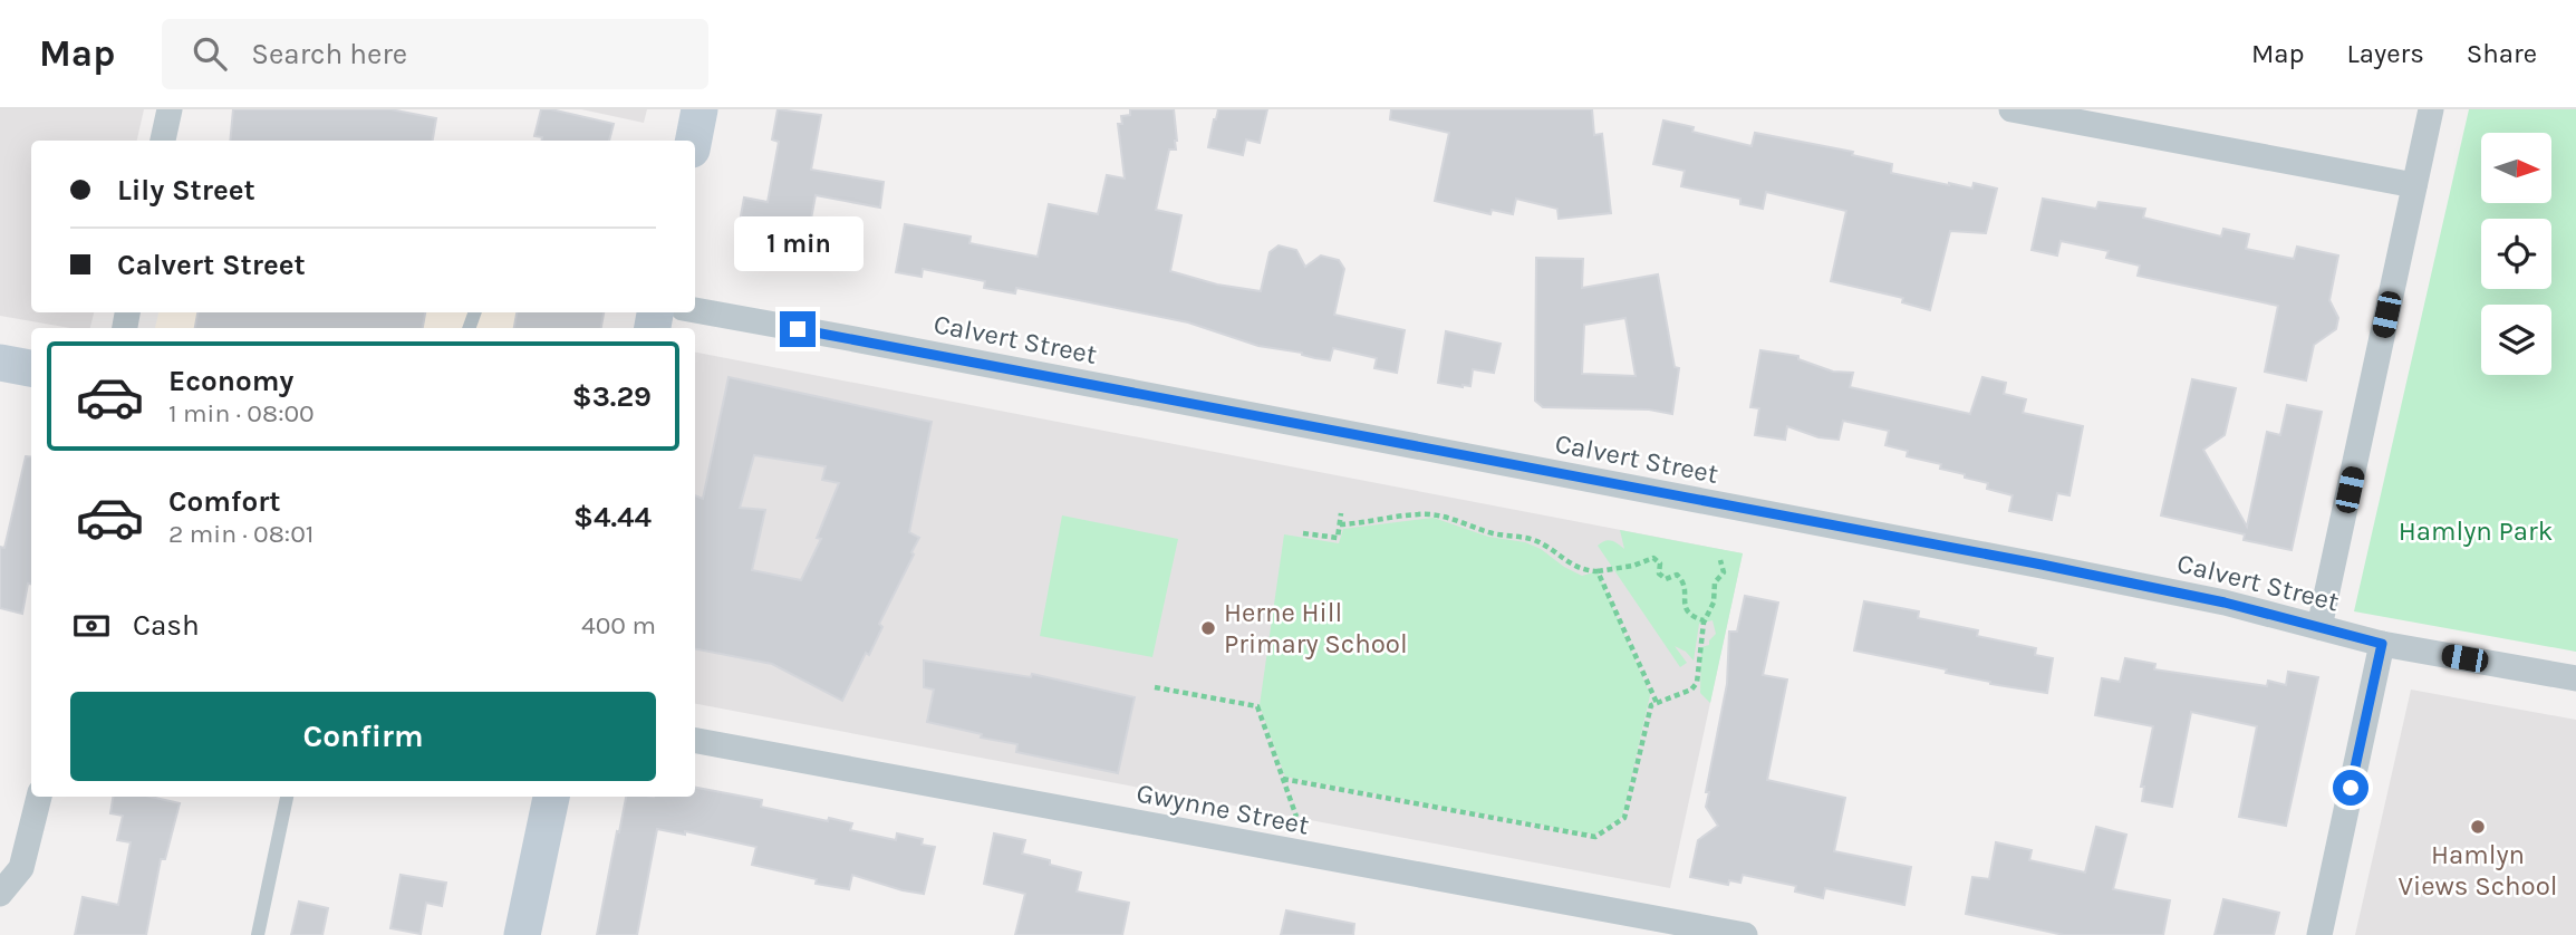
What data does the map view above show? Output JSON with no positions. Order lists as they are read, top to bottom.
{
  "streets": {
    "street": ["Calvert Street", "Gwynne Street"]
  },
  "parks": ["Hamlyn Park"],
  "places": ["Herne Hill Primary School", "Hamlyn Views School"],
  "north": "right",
  "page": {
    "header": "Map",
    "search": "Search here",
    "nav": ["Map", "Layers", "Share"],
    "banner": ["Lily Street", "Calvert Street"],
    "bubble": "1 min",
    "list": [
      {
        "name": "Economy",
        "note": "1 min · 08:00",
        "value": "$3.29"
      },
      {
        "name": "Comfort",
        "note": "2 min · 08:01",
        "value": "$4.44"
      }
    ],
    "pay": ["Cash", "400 m"],
    "buttons": "Confirm"
  }
}
